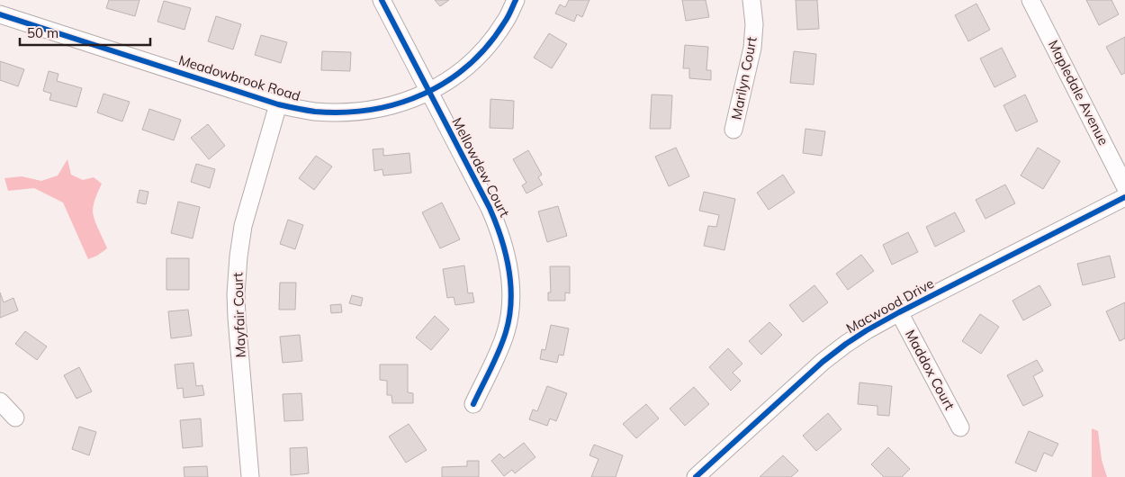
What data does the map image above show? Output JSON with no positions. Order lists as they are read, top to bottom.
{
  "streets": {
    "street": [
      "Meadowbrook Road",
      "Marilyn Court",
      "Mapledale Avenue",
      "Mellowdew Court",
      "Macwood Drive",
      "Mayfair Court",
      "Maddox Court"
    ]
  },
  "crossings": [
    ["Meadowbrook Road", "Mellowdew Court"],
    ["Meadowbrook Road", "Mayfair Court"],
    ["Macwood Drive", "Maddox Court"]
  ],
  "scale_bar": "50 m"
}
